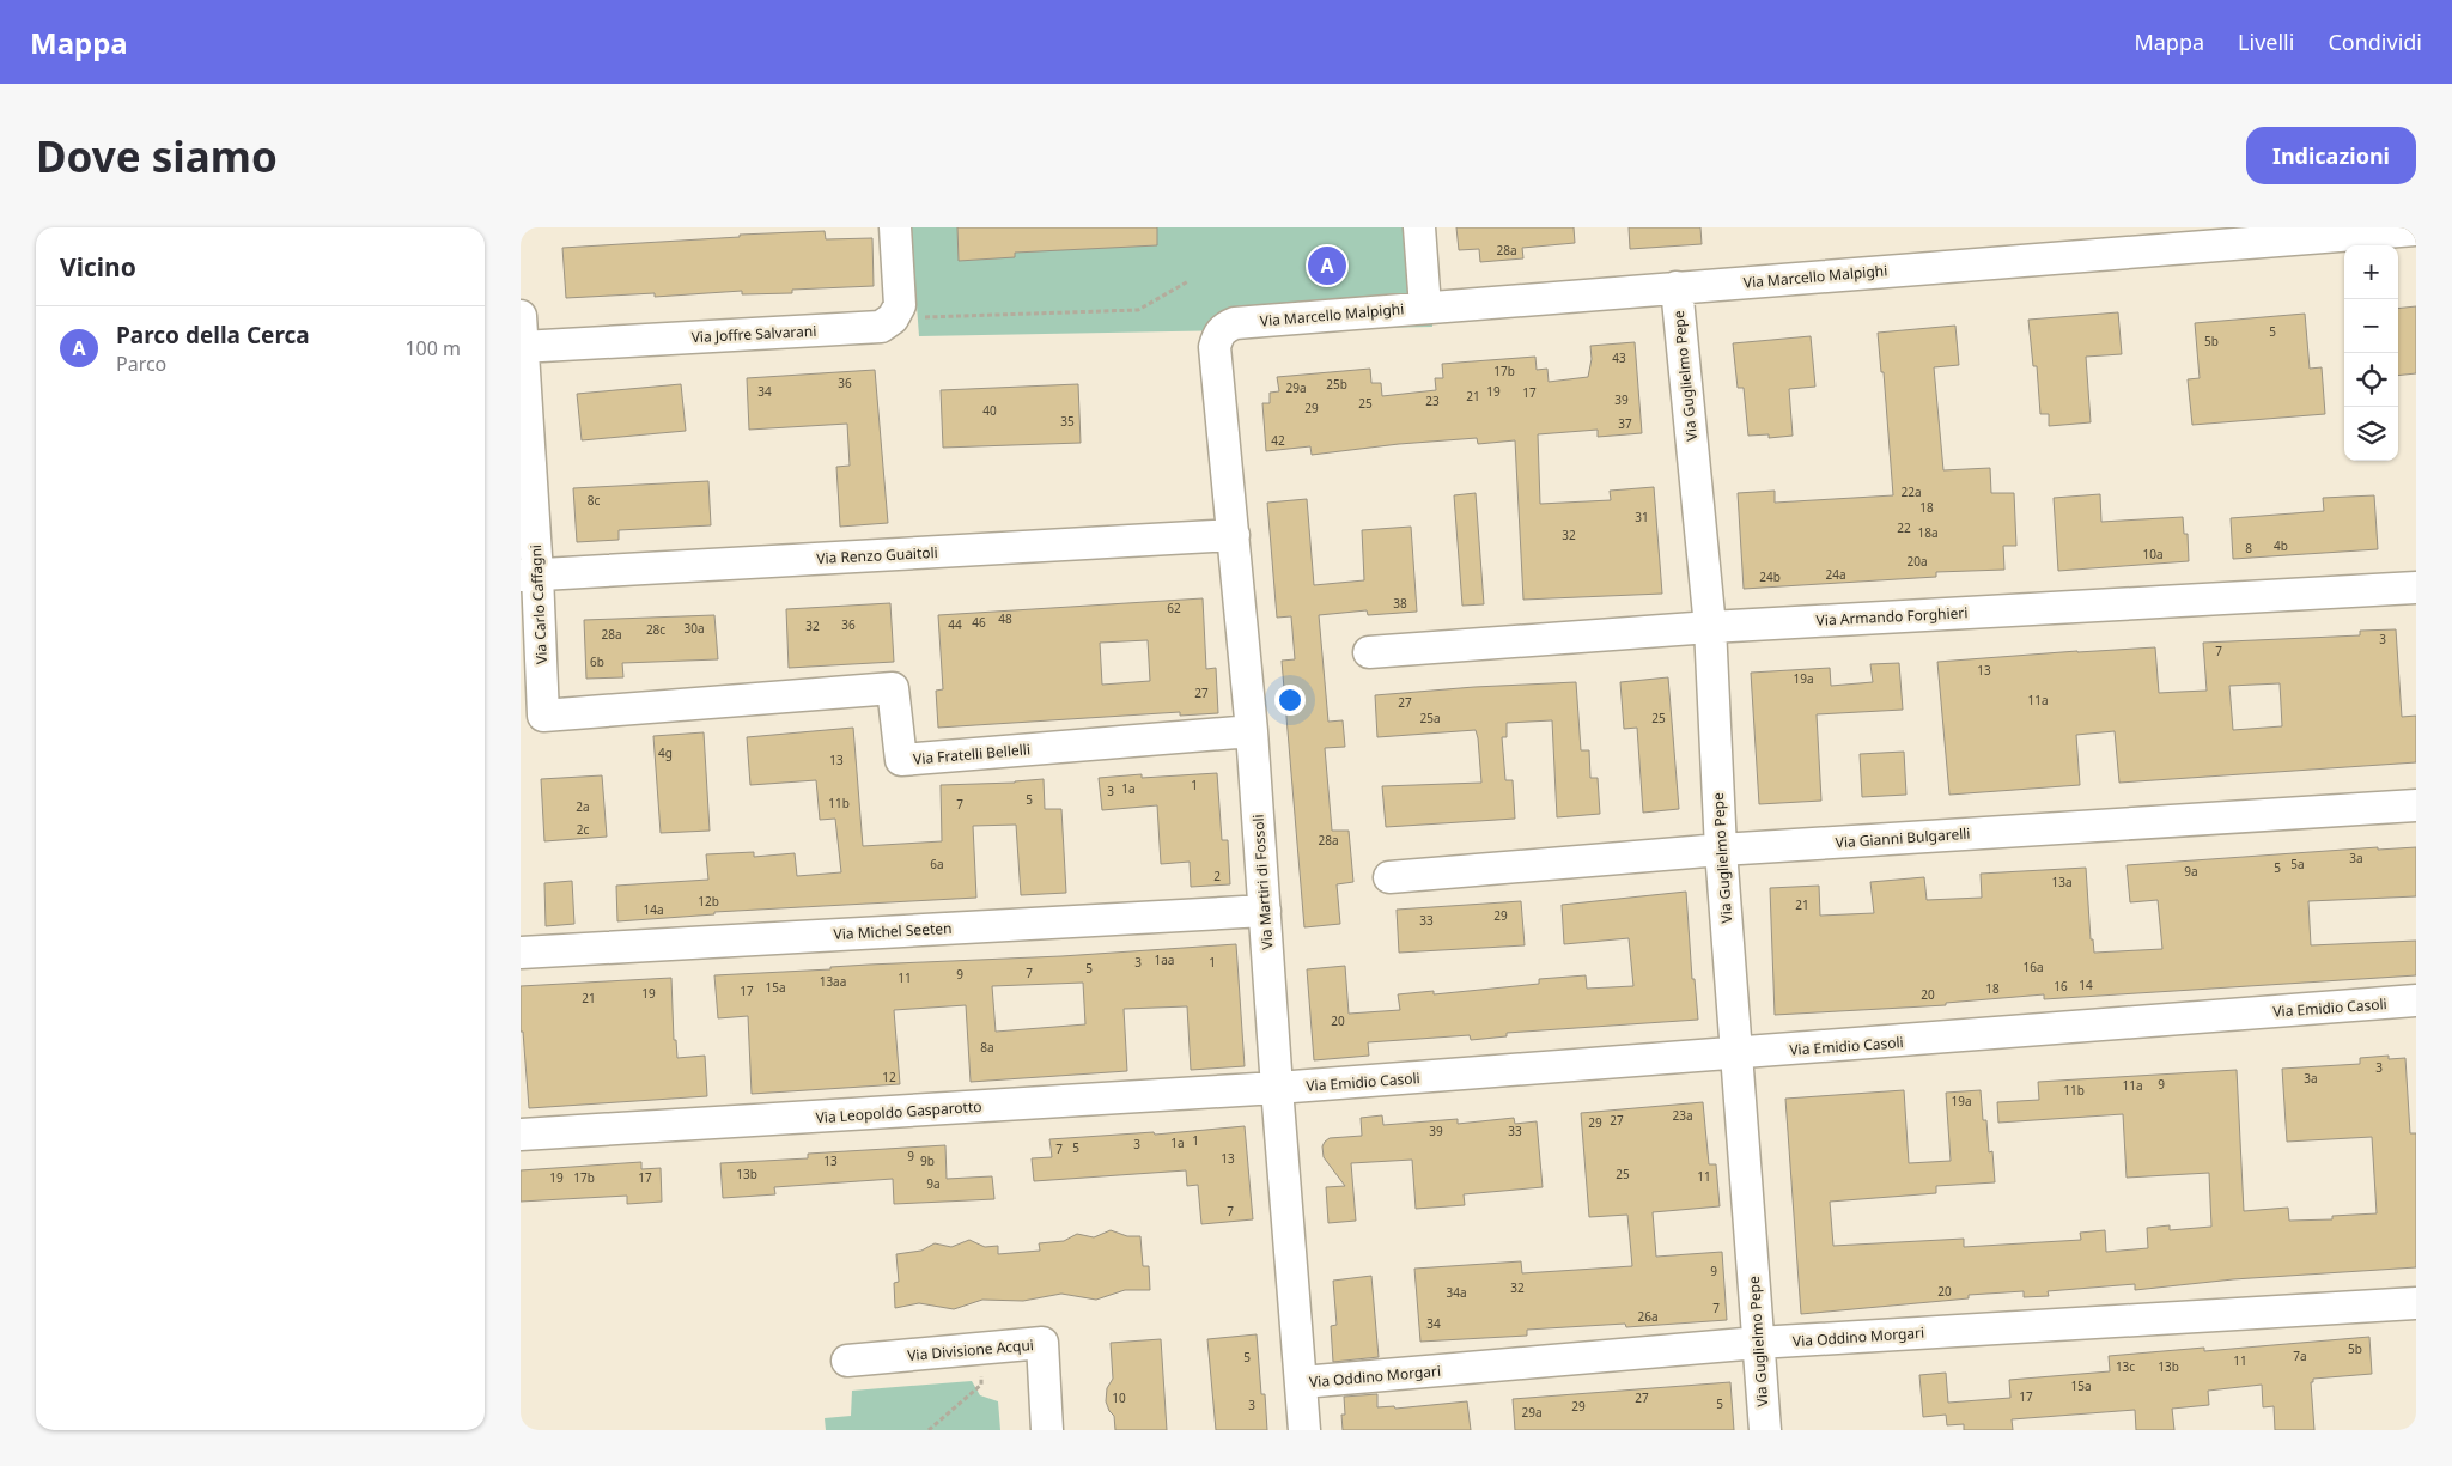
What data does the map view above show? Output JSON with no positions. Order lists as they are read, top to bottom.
{
  "streets": {
    "street": [
      "Via Marcello Malpighi",
      "Via Joffre Salvarani",
      "Via Guglielmo Pepe",
      "Via Renzo Guaitoli",
      "Via Carlo Caffagni",
      "Via Armando Forghieri",
      "Via Fratelli Bellelli",
      "Via Gianni Bulgarelli",
      "Via Martiri di Fossoli",
      "Via Michel Seeten",
      "Via Emidio Casoli",
      "Via Leopoldo Gasparotto",
      "Via Oddino Morgari",
      "Via Divisione Acqui"
    ]
  },
  "crossings": [
    ["Via Marcello Malpighi", "Via Guglielmo Pepe"],
    ["Via Marcello Malpighi", "Via Martiri di Fossoli"],
    ["Via Joffre Salvarani", "Via Carlo Caffagni"],
    ["Via Guglielmo Pepe", "Via Armando Forghieri"],
    ["Via Guglielmo Pepe", "Via Gianni Bulgarelli"],
    ["Via Guglielmo Pepe", "Via Emidio Casoli"],
    ["Via Guglielmo Pepe", "Via Oddino Morgari"],
    ["Via Renzo Guaitoli", "Via Carlo Caffagni"],
    ["Via Renzo Guaitoli", "Via Martiri di Fossoli"],
    ["Via Carlo Caffagni", "Via Fratelli Bellelli"],
    ["Via Fratelli Bellelli", "Via Martiri di Fossoli"],
    ["Via Martiri di Fossoli", "Via Michel Seeten"],
    ["Via Martiri di Fossoli", "Via Emidio Casoli"],
    ["Via Martiri di Fossoli", "Via Leopoldo Gasparotto"],
    ["Via Martiri di Fossoli", "Via Oddino Morgari"],
    ["Via Emidio Casoli", "Via Leopoldo Gasparotto"]
  ],
  "house_numbers": [
    "28a",
    "5",
    "5b",
    "43",
    "17b",
    "36",
    "25b",
    "29a",
    "34",
    "19",
    "17",
    "21",
    "39",
    "23",
    "25",
    "29",
    "40",
    "35",
    "37",
    "42",
    "22a",
    "8c",
    "18",
    "31",
    "22",
    "18a",
    "32",
    "4b",
    "8",
    "10a",
    "20a",
    "24a",
    "24b",
    "38",
    "62",
    "48",
    "46",
    "36",
    "44",
    "32",
    "30a",
    "28c",
    "28a",
    "3",
    "7",
    "6b",
    "13",
    "19a",
    "27",
    "11a",
    "27",
    "25a",
    "25",
    "4g",
    "13",
    "1",
    "1a",
    "3",
    "5",
    "11b",
    "7",
    "2a",
    "2c",
    "28a",
    "3a",
    "6a",
    "5a",
    "5",
    "9a",
    "2",
    "13a",
    "12b",
    "21",
    "14a",
    "29",
    "33",
    "1aa",
    "3",
    "1",
    "16a",
    "5",
    "7",
    "9",
    "11",
    "13aa",
    "14",
    "16",
    "15a",
    "18",
    "17",
    "19",
    "20",
    "21",
    "20",
    "8a",
    "3",
    "12",
    "3a",
    "9",
    "11a",
    "11b",
    "19a",
    "23a",
    "27",
    "29",
    "39",
    "33",
    "1",
    "1a",
    "3",
    "5",
    "7",
    "9",
    "13",
    "13",
    "9b",
    "13b",
    "25",
    "11",
    "19",
    "17b",
    "17",
    "9a",
    "7",
    "9",
    "32",
    "20",
    "34a",
    "7",
    "26a",
    "34",
    "5b",
    "7a",
    "5",
    "11",
    "13c",
    "13b",
    "15a",
    "17",
    "10",
    "27",
    "5",
    "3",
    "29",
    "29a"
  ],
  "page": {
    "header": "Mappa",
    "nav": ["Mappa", "Livelli", "Condividi"],
    "buttons": "Indicazioni",
    "title": "Dove siamo",
    "heading": "Vicino",
    "pins": "A",
    "map_buttons": ["+", "−"],
    "list": [
      {
        "mark": "A",
        "name": "Parco della Cerca",
        "note": "Parco",
        "value": "100 m"
      }
    ]
  }
}
